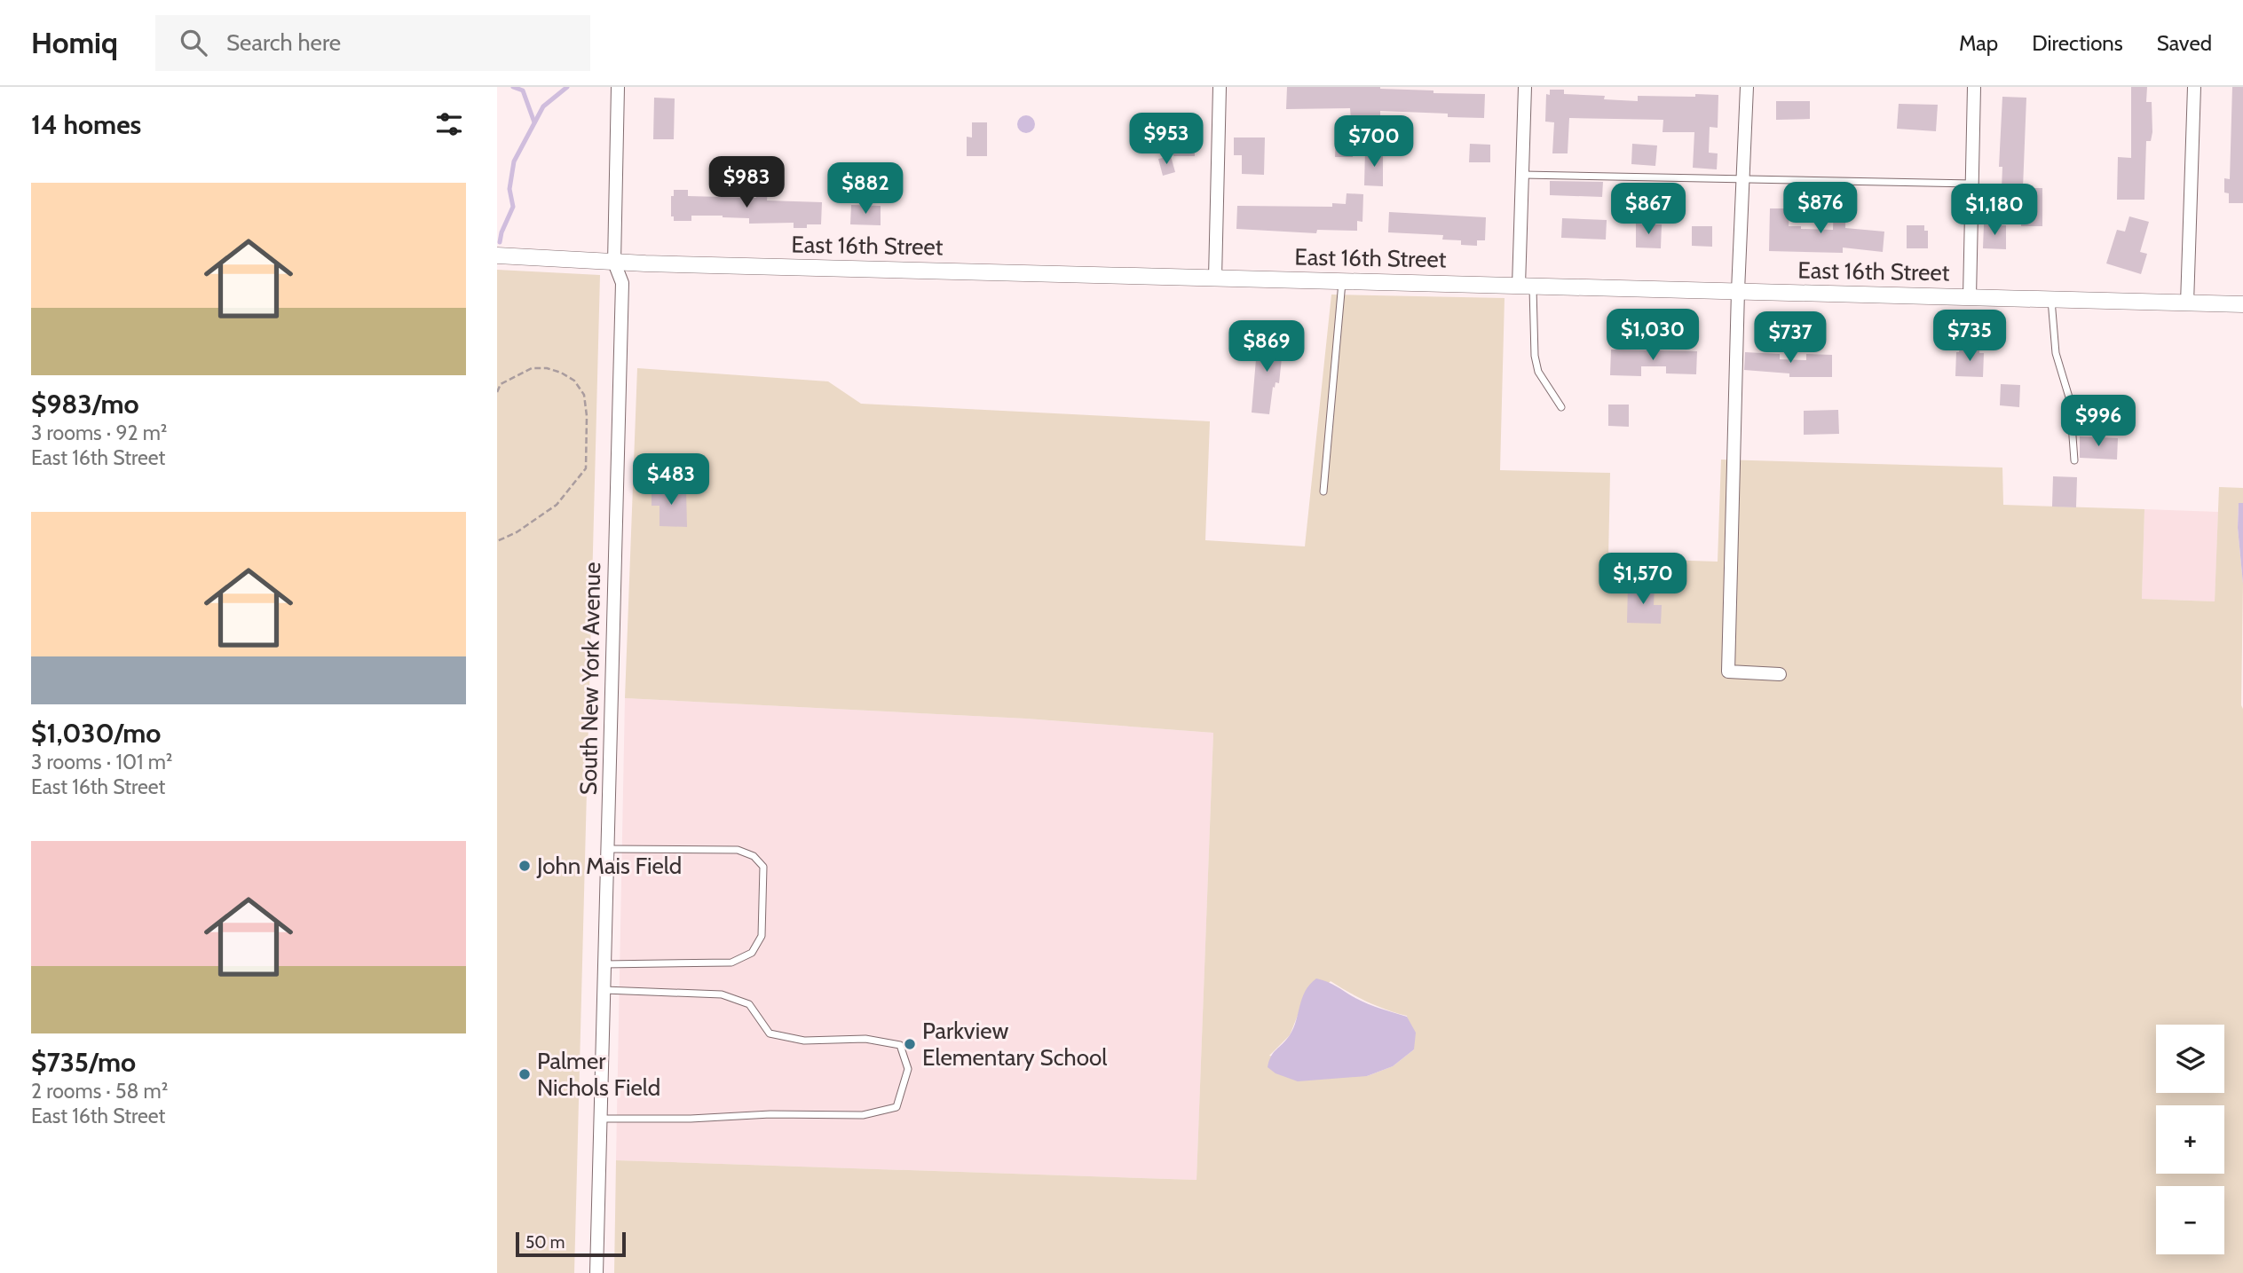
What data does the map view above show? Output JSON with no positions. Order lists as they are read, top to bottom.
{
  "streets": {
    "street": ["East 16th Street", "South New York Avenue"]
  },
  "crossings": [
    ["East 16th Street", "South New York Avenue"]
  ],
  "places": ["John Mais Field", "Parkview Elementary School", "Palmer Nichols Field"],
  "scale_bar": "50 m",
  "page": {
    "header": "Homiq",
    "search": "Search here",
    "nav": ["Map", "Directions", "Saved"],
    "heading": "14 homes",
    "price": [
      "$953",
      "$700",
      "$983",
      "$882",
      "$876",
      "$867",
      "$1,180",
      "$1,030",
      "$735",
      "$737",
      "$869",
      "$996",
      "$483",
      "$1,570"
    ],
    "list": [
      {
        "name": "$983/mo",
        "note": "3 rooms · 92 m² · East 16th Street"
      },
      {
        "name": "$1,030/mo",
        "note": "3 rooms · 101 m² · East 16th Street"
      },
      {
        "name": "$735/mo",
        "note": "2 rooms · 58 m² · East 16th Street"
      }
    ],
    "map_buttons": ["+", "−"],
    "scale": "50 m"
  }
}
